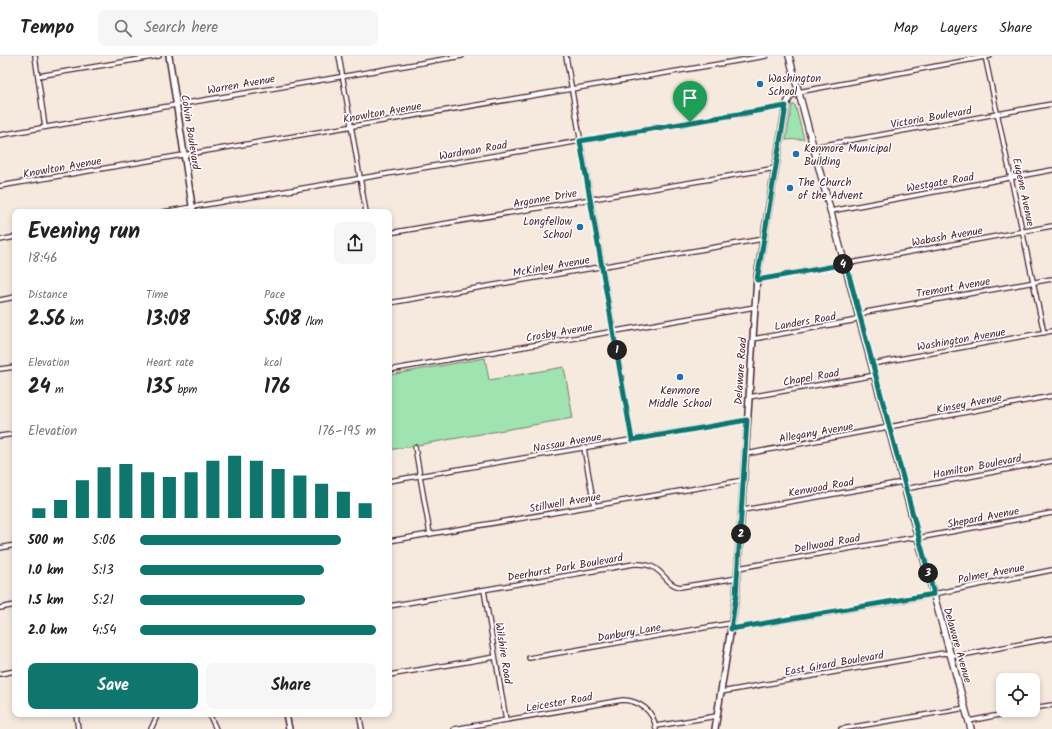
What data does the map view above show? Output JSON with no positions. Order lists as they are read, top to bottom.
{
  "streets": {
    "main road": ["Delaware Avenue"],
    "street": [
      "Warren Avenue",
      "Knowlton Avenue",
      "Victoria Boulevard",
      "Colvin Boulevard",
      "Wardman Road",
      "Westgate Road",
      "Eugene Avenue",
      "Argonne Drive",
      "Wabash Avenue",
      "McKinley Avenue",
      "Tremont Avenue",
      "Landers Road",
      "Crosby Avenue",
      "Washington Avenue",
      "Delaware Road",
      "Chapel Road",
      "Kinsey Avenue",
      "Allegany Avenue",
      "Nassau Avenue",
      "Hamilton Boulevard",
      "Kenwood Road",
      "Stillwell Avenue",
      "Shepard Avenue",
      "Dellwood Road",
      "Deerhurst Park Boulevard",
      "Palmer Avenue",
      "Danbury Lane",
      "Wilshire Road",
      "East Girard Boulevard",
      "Leicester Road"
    ]
  },
  "crossings": [
    ["Warren Avenue", "Colvin Boulevard"],
    ["Knowlton Avenue", "Colvin Boulevard"],
    ["Victoria Boulevard", "Eugene Avenue"],
    ["Victoria Boulevard", "Delaware Avenue"],
    ["Wardman Road", "Delaware Road"],
    ["Westgate Road", "Eugene Avenue"],
    ["Westgate Road", "Delaware Avenue"],
    ["Eugene Avenue", "Wabash Avenue"],
    ["Eugene Avenue", "Tremont Avenue"],
    ["Eugene Avenue", "Washington Avenue"],
    ["Argonne Drive", "Delaware Road"],
    ["Wabash Avenue", "Delaware Road"],
    ["Wabash Avenue", "Delaware Avenue"],
    ["McKinley Avenue", "Delaware Road"],
    ["Tremont Avenue", "Landers Road"],
    ["Tremont Avenue", "Delaware Avenue"],
    ["Landers Road", "Delaware Road"],
    ["Landers Road", "Delaware Avenue"],
    ["Crosby Avenue", "Delaware Road"],
    ["Washington Avenue", "Delaware Avenue"],
    ["Delaware Road", "Chapel Road"],
    ["Delaware Road", "Allegany Avenue"],
    ["Delaware Road", "Nassau Avenue"],
    ["Delaware Road", "Kenwood Road"],
    ["Delaware Road", "Stillwell Avenue"],
    ["Delaware Road", "Dellwood Road"],
    ["Delaware Road", "Deerhurst Park Boulevard"],
    ["Delaware Road", "Palmer Avenue"],
    ["Delaware Road", "Danbury Lane"],
    ["Delaware Road", "East Girard Boulevard"],
    ["Chapel Road", "Delaware Avenue"],
    ["Kinsey Avenue", "Allegany Avenue"],
    ["Kinsey Avenue", "Delaware Avenue"],
    ["Allegany Avenue", "Delaware Avenue"],
    ["Hamilton Boulevard", "Delaware Avenue"],
    ["Kenwood Road", "Delaware Avenue"],
    ["Shepard Avenue", "Dellwood Road"],
    ["Shepard Avenue", "Delaware Avenue"],
    ["Dellwood Road", "Delaware Avenue"],
    ["Deerhurst Park Boulevard", "Wilshire Road"],
    ["Palmer Avenue", "Delaware Avenue"],
    ["Delaware Avenue", "East Girard Boulevard"],
    ["Wilshire Road", "Leicester Road"]
  ],
  "places": [
    "Washington School",
    "Kenmore Municipal Building",
    "The Church of the Advent",
    "Longfellow School",
    "Kenmore Middle School"
  ],
  "page": {
    "header": "Tempo",
    "search": "Search here",
    "nav": ["Map", "Layers", "Share"],
    "heading": ["Evening run", "18:46"],
    "pins": [
      "4",
      "1",
      "2",
      "3"
    ],
    "stats": [
      ["Distance", "2.56 km"],
      ["Time", "13:08"],
      ["Pace", "5:08 /km"],
      ["Elevation", "24 m"],
      ["Heart rate", "135 bpm"],
      ["kcal", "176"]
    ],
    "chart": ["Elevation", "176–195 m"],
    "list": [
      {
        "name": "500 m",
        "note": "5:06"
      },
      {
        "name": "1.0 km",
        "note": "5:13"
      },
      {
        "name": "1.5 km",
        "note": "5:21"
      },
      {
        "name": "2.0 km",
        "note": "4:54"
      }
    ],
    "buttons": ["Save", "Share"]
  }
}
